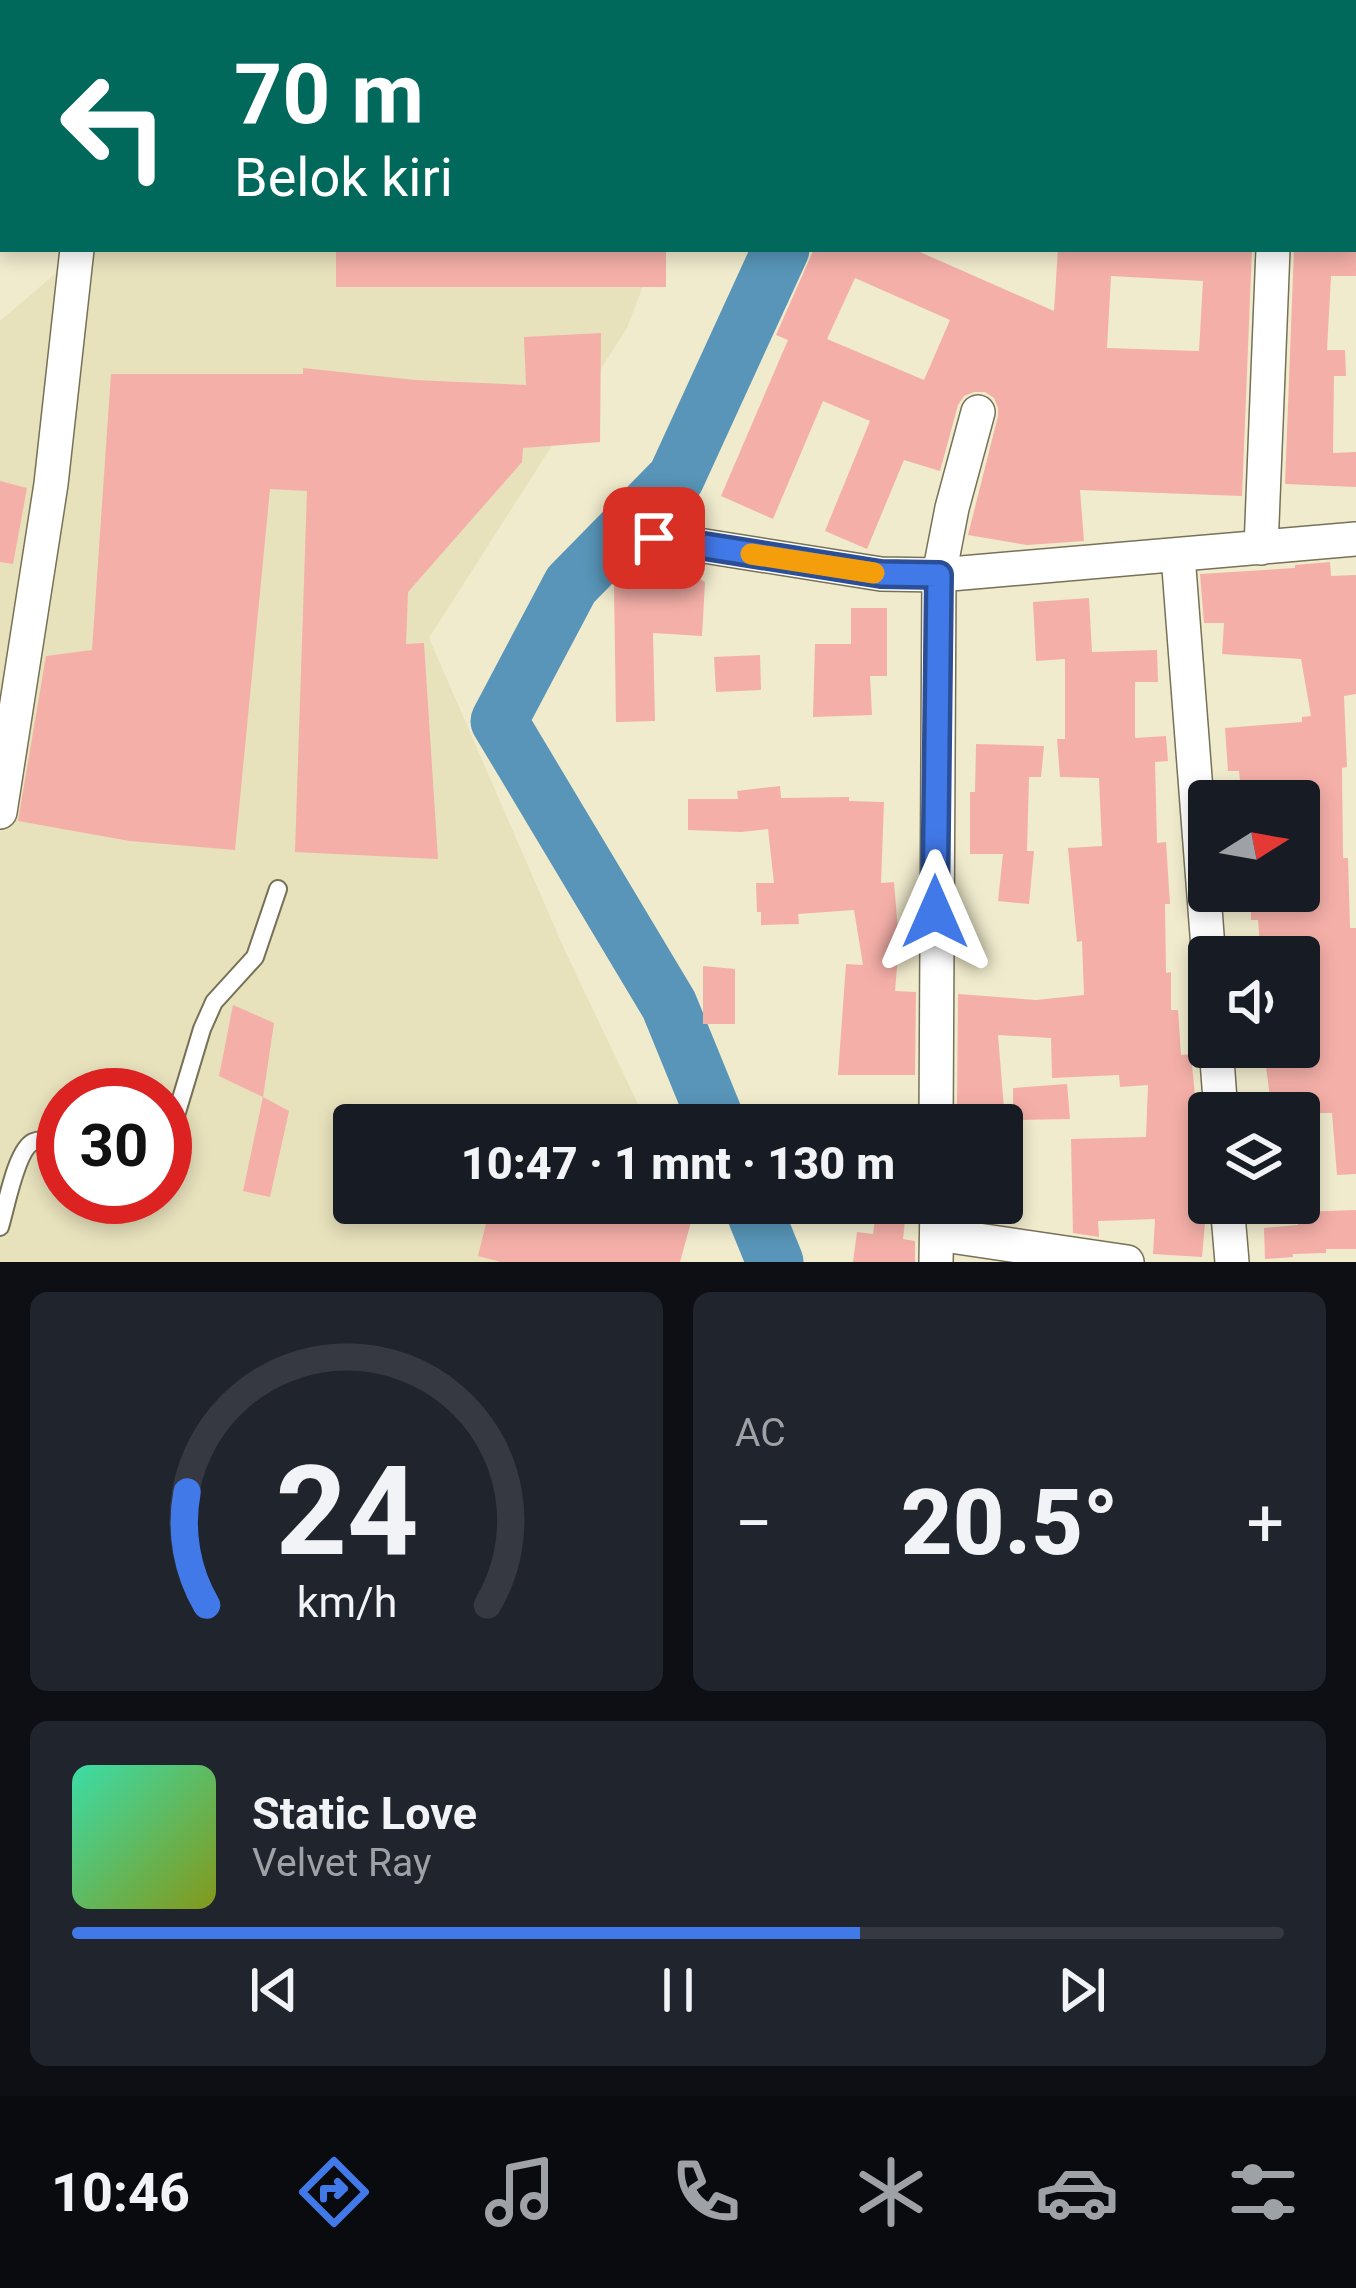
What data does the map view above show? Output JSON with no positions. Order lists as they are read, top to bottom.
{
  "north": "right",
  "page": {
    "turn": ["70 m", "Belok kiri"],
    "limit": "30",
    "trip": "10:47 · 1 mnt · 130 m",
    "tile": "AC",
    "heat": ["−", "20.5°", "+"],
    "song": ["Static Love", "Velvet Ray"],
    "tabs": "10:46",
    "gauge": ["24", "km/h"]
  }
}
